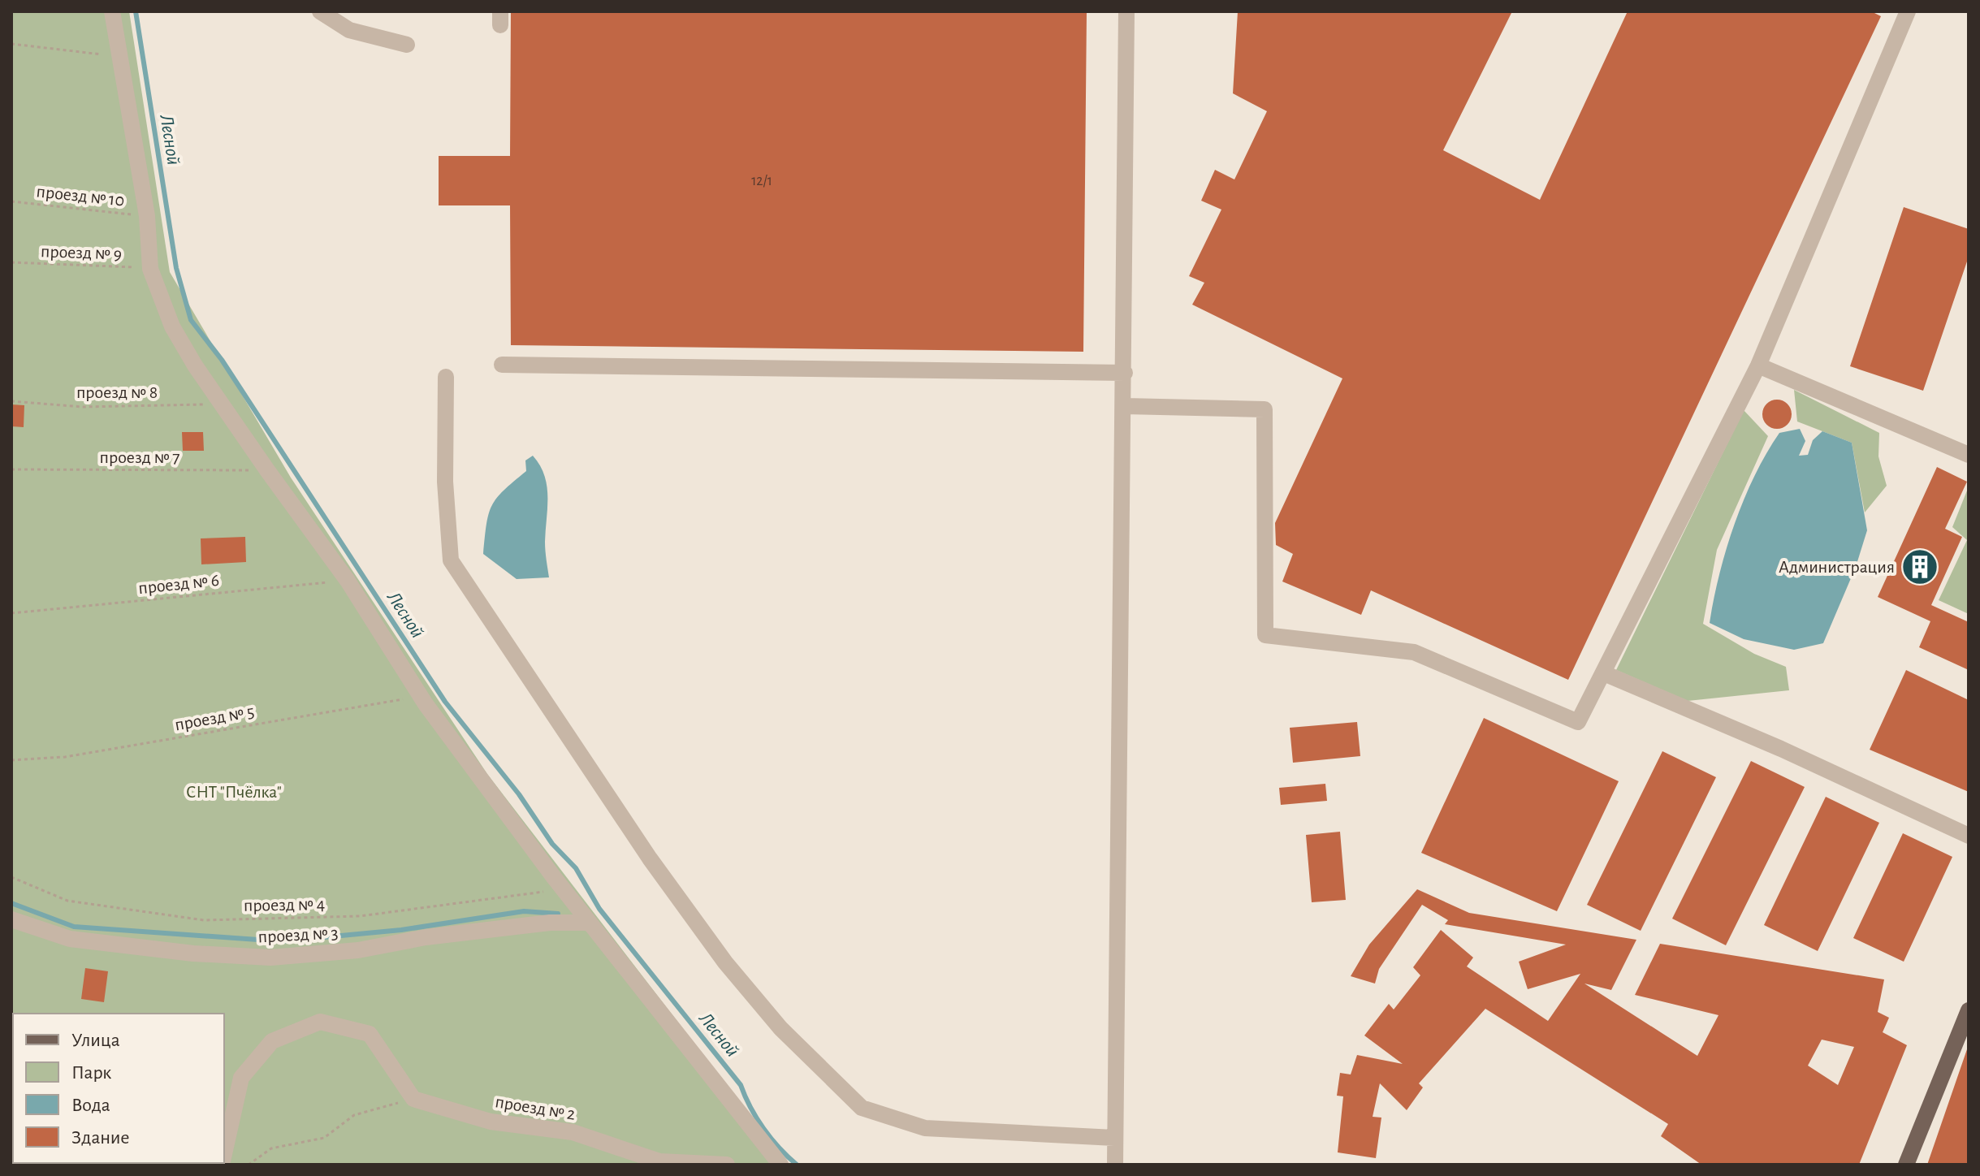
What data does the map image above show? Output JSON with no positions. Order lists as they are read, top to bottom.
{
  "streets": {
    "street": ["проезд № 3", "проезд № 2"],
    "path": [
      "проезд № 10",
      "проезд № 9",
      "проезд № 8",
      "проезд № 7",
      "проезд № 6",
      "проезд № 5",
      "проезд № 4"
    ]
  },
  "water": ["Лесной"],
  "parks": ["СНТ \"Пчёлка\""],
  "places": {
    "building": ["Администрация"]
  },
  "house_numbers": ["12/1"],
  "legend": [
    "Улица",
    "Парк",
    "Вода",
    "Здание"
  ]
}
